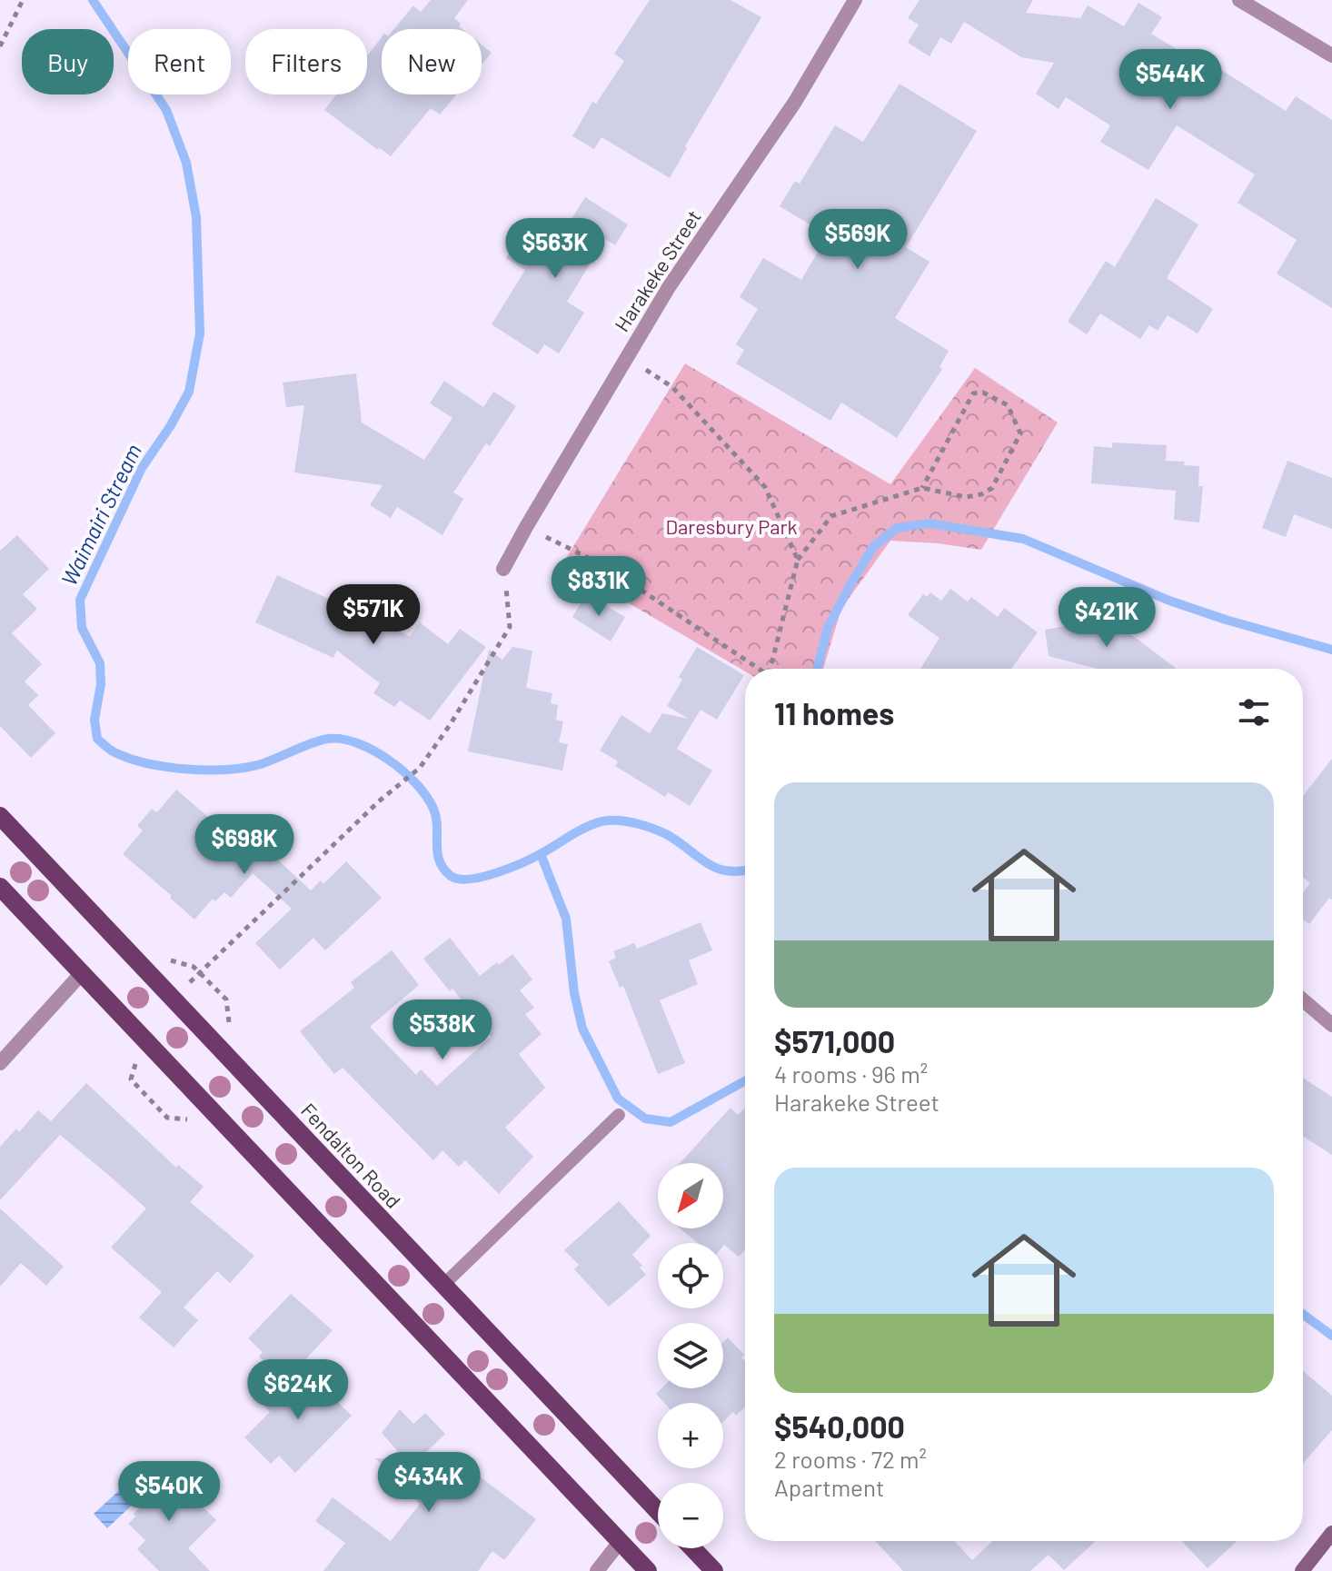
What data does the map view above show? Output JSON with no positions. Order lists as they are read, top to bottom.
{
  "streets": {
    "main road": ["Fendalton Road"],
    "street": ["Harakeke Street"]
  },
  "water": ["Waimairi Stream"],
  "parks": ["Daresbury Park"],
  "north": "bottom left",
  "page": {
    "chip": [
      "Buy",
      "Rent",
      "Filters",
      "New"
    ],
    "price": [
      "$544K",
      "$569K",
      "$563K",
      "$831K",
      "$571K",
      "$421K",
      "$698K",
      "$538K",
      "$624K",
      "$434K",
      "$540K"
    ],
    "heading": "11 homes",
    "list": [
      {
        "name": "$571,000",
        "note": "4 rooms · 96 m² · Harakeke Street"
      },
      {
        "name": "$540,000",
        "note": "2 rooms · 72 m² · Apartment"
      }
    ],
    "map_buttons": ["+", "−"]
  }
}
